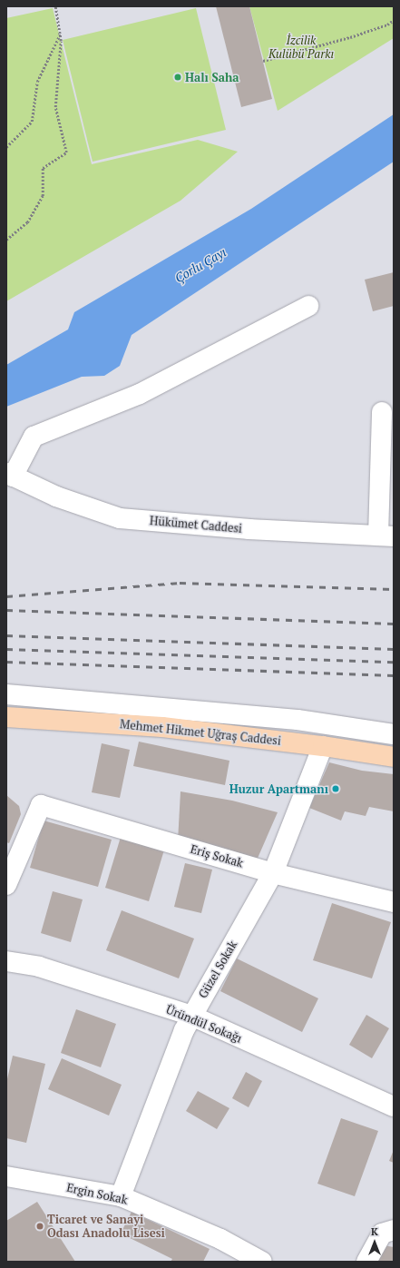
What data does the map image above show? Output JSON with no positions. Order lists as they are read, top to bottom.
{
  "streets": {
    "main road": ["Mehmet Hikmet Uğraş Caddesi"],
    "street": [
      "Hükümet Caddesi",
      "Eriş Sokak",
      "Güzel Sokak",
      "Üründül Sokağı",
      "Ergin Sokak"
    ]
  },
  "crossings": [
    ["Mehmet Hikmet Uğraş Caddesi", "Güzel Sokak"],
    ["Eriş Sokak", "Güzel Sokak"],
    ["Güzel Sokak", "Üründül Sokağı"],
    ["Güzel Sokak", "Ergin Sokak"]
  ],
  "water": ["Çorlu Çayı"],
  "parks": ["İzcilik Kulübü Parkı"],
  "places": ["Halı Saha", "Huzur Apartmanı", "Ticaret ve Sanayi Odası Anadolu Lisesi"],
  "north": "top"
}
